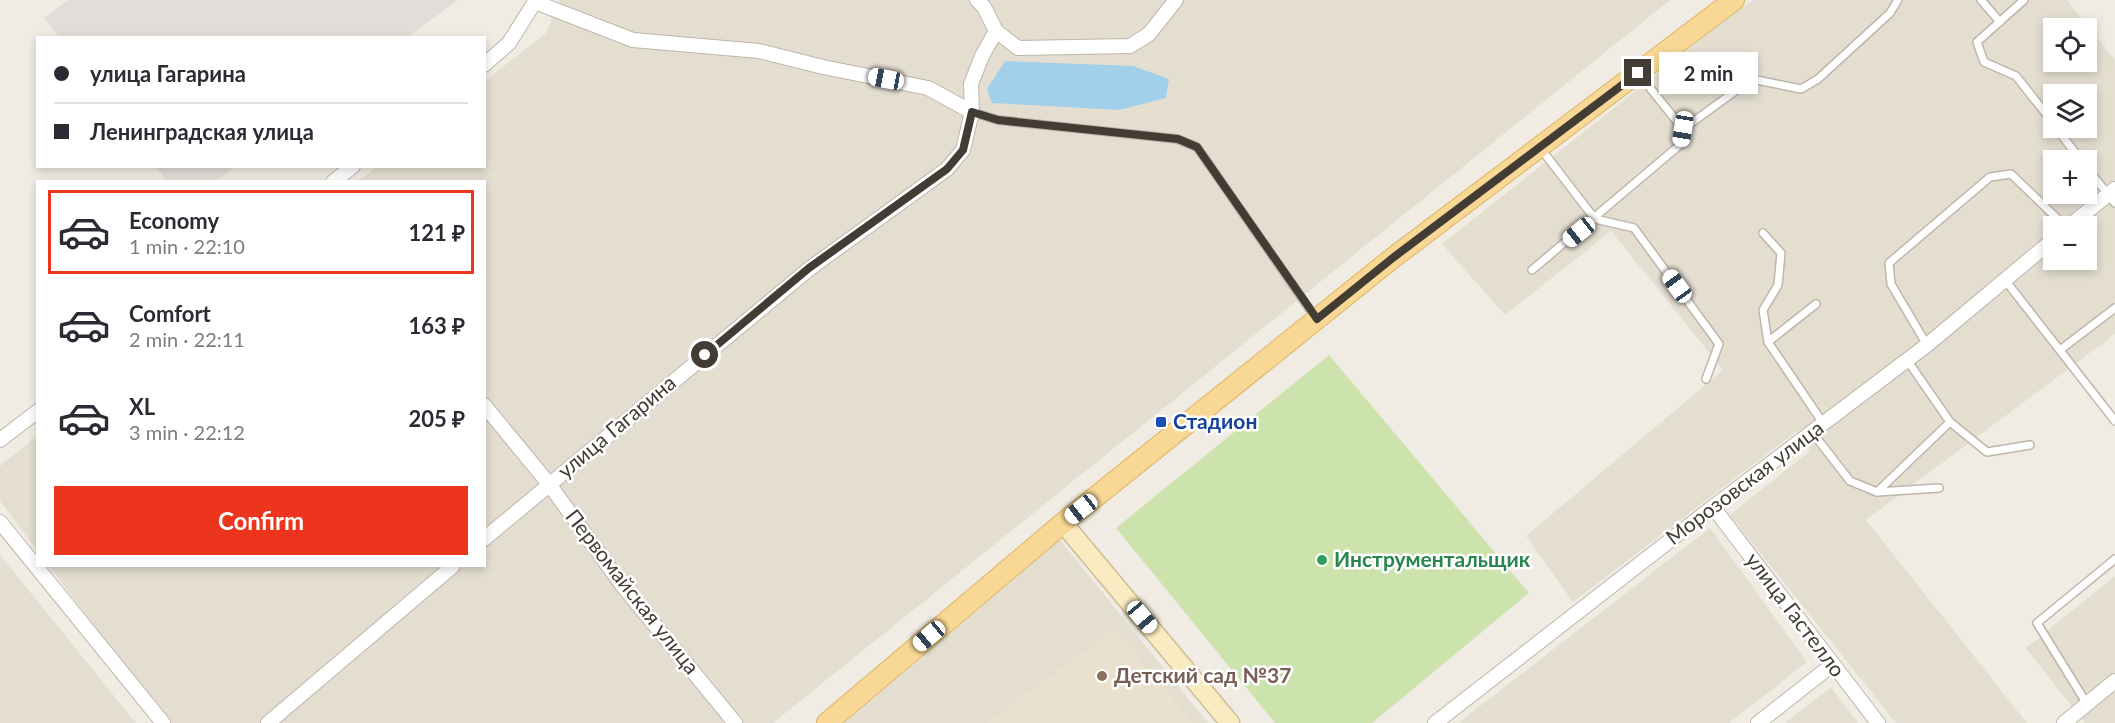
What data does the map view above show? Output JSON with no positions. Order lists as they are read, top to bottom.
{
  "streets": {
    "street": [
      "улица Гагарина",
      "Морозовская улица",
      "Первомайская улица",
      "улица Гастелло"
    ]
  },
  "crossings": [
    ["улица Гагарина", "Первомайская улица"],
    ["Морозовская улица", "улица Гастелло"]
  ],
  "places": {
    "transit": ["Стадион"],
    "other": ["Инструментальщик", "Детский сад №37"]
  },
  "page": {
    "map_buttons": ["+", "−"],
    "banner": ["улица Гагарина", "Ленинградская улица"],
    "bubble": "2 min",
    "list": [
      {
        "name": "Economy",
        "note": "1 min · 22:10",
        "value": "121 ₽"
      },
      {
        "name": "Comfort",
        "note": "2 min · 22:11",
        "value": "163 ₽"
      },
      {
        "name": "XL",
        "note": "3 min · 22:12",
        "value": "205 ₽"
      }
    ],
    "buttons": "Confirm"
  }
}
